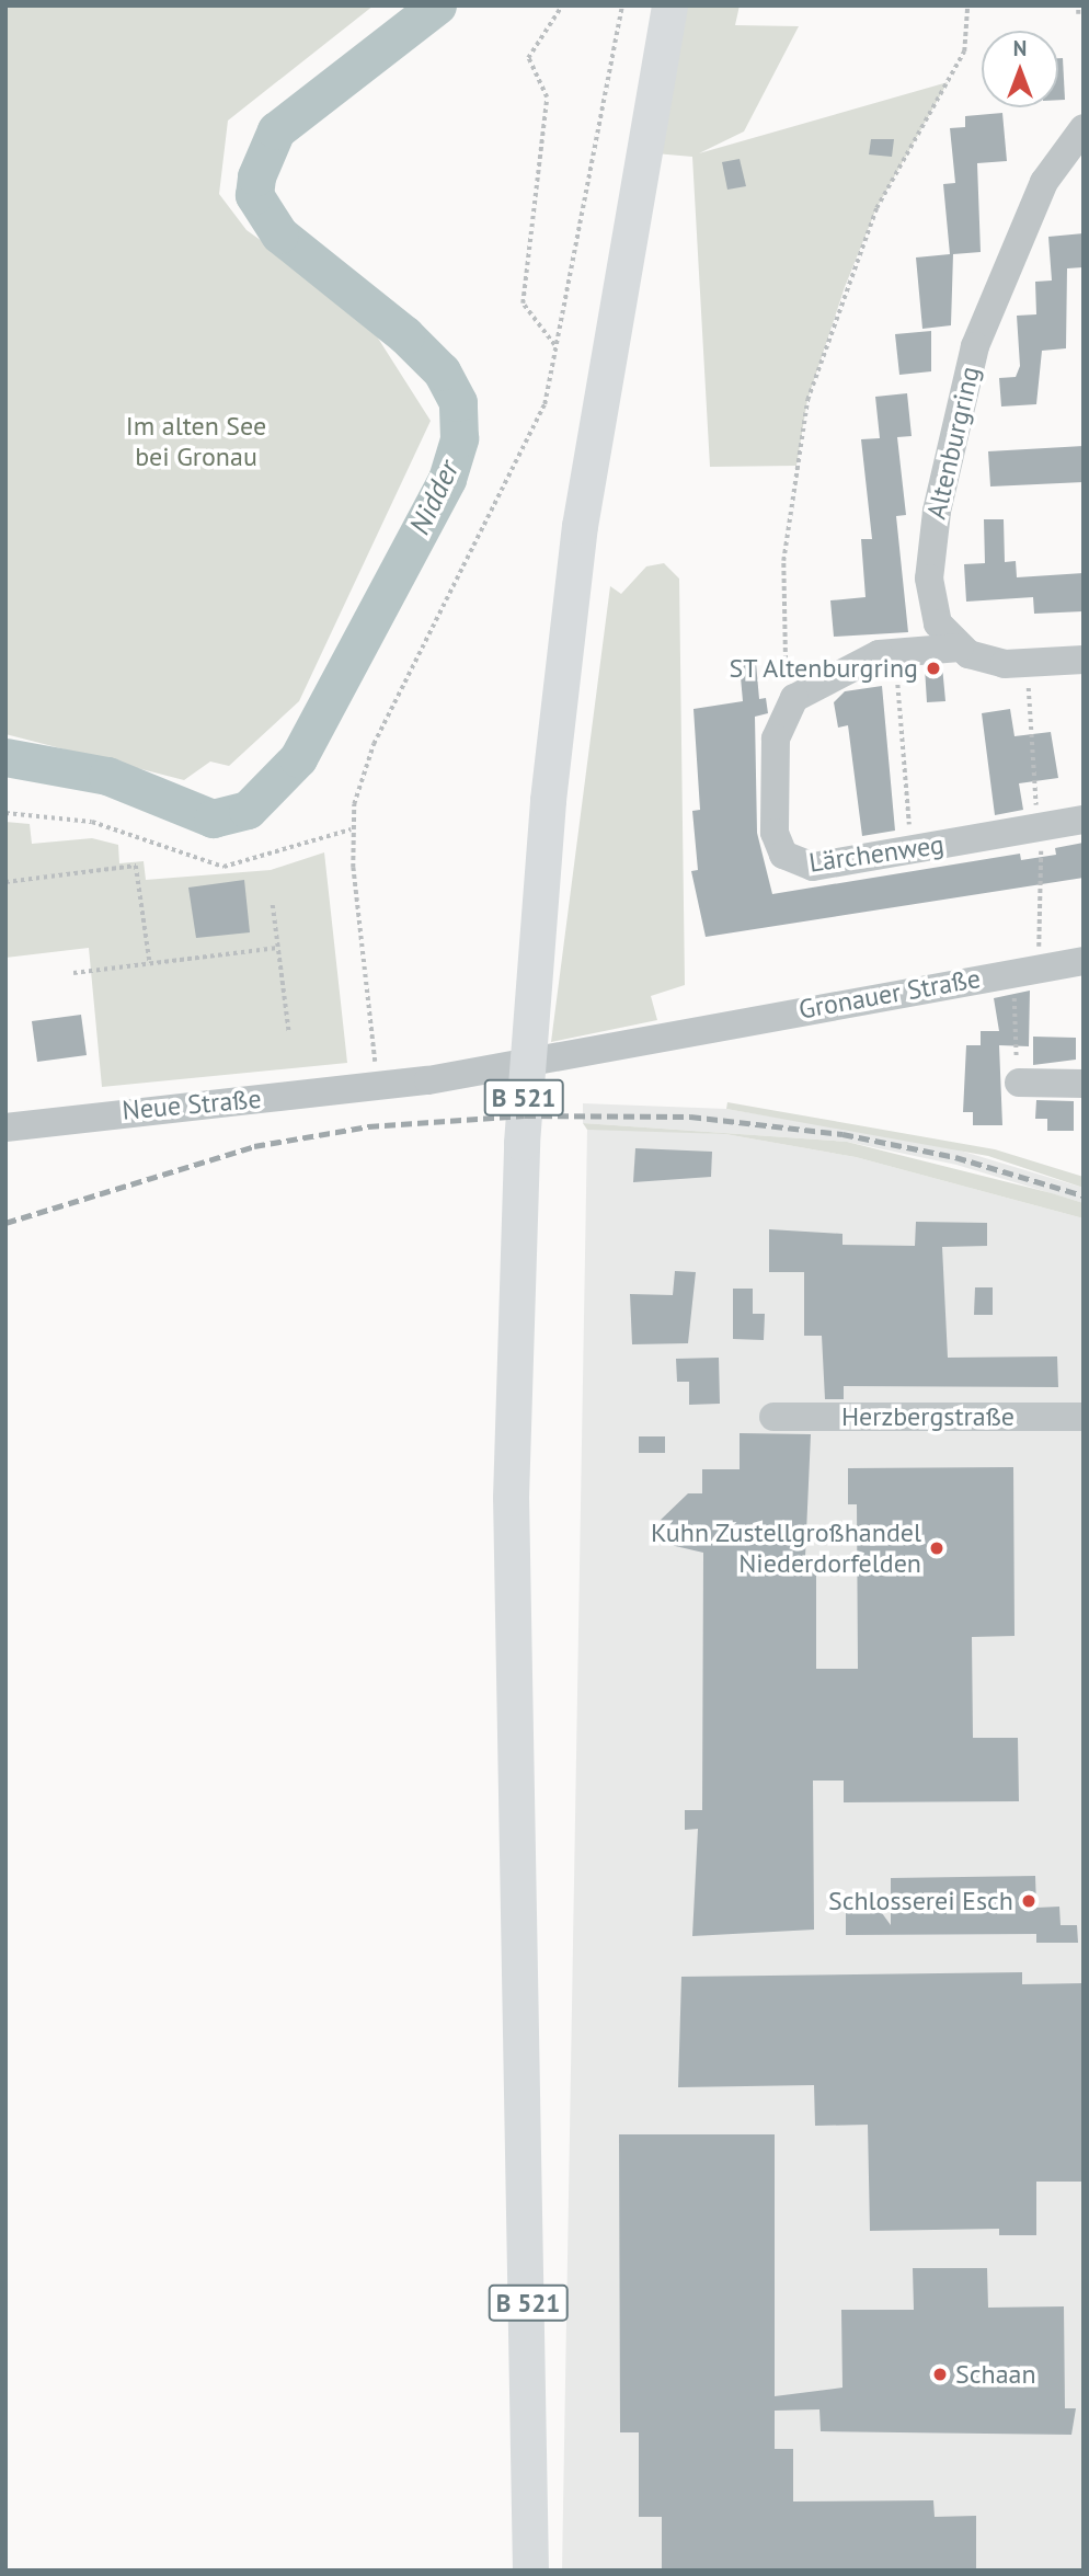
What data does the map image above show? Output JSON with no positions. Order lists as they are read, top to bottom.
{
  "streets": {
    "main road": ["B 521"],
    "street": [
      "Altenburgring",
      "Lärchenweg",
      "Gronauer Straße",
      "Neue Straße",
      "Herzbergstraße"
    ]
  },
  "crossings": [
    ["Gronauer Straße", "Neue Straße"]
  ],
  "water": ["Nidder"],
  "parks": ["Im alten See bei Gronau"],
  "places": [
    "ST Altenburgring",
    "Kuhn Zustellgroßhandel Niederdorfelden",
    "Schlosserei Esch",
    "Schaan"
  ],
  "north": "top"
}
